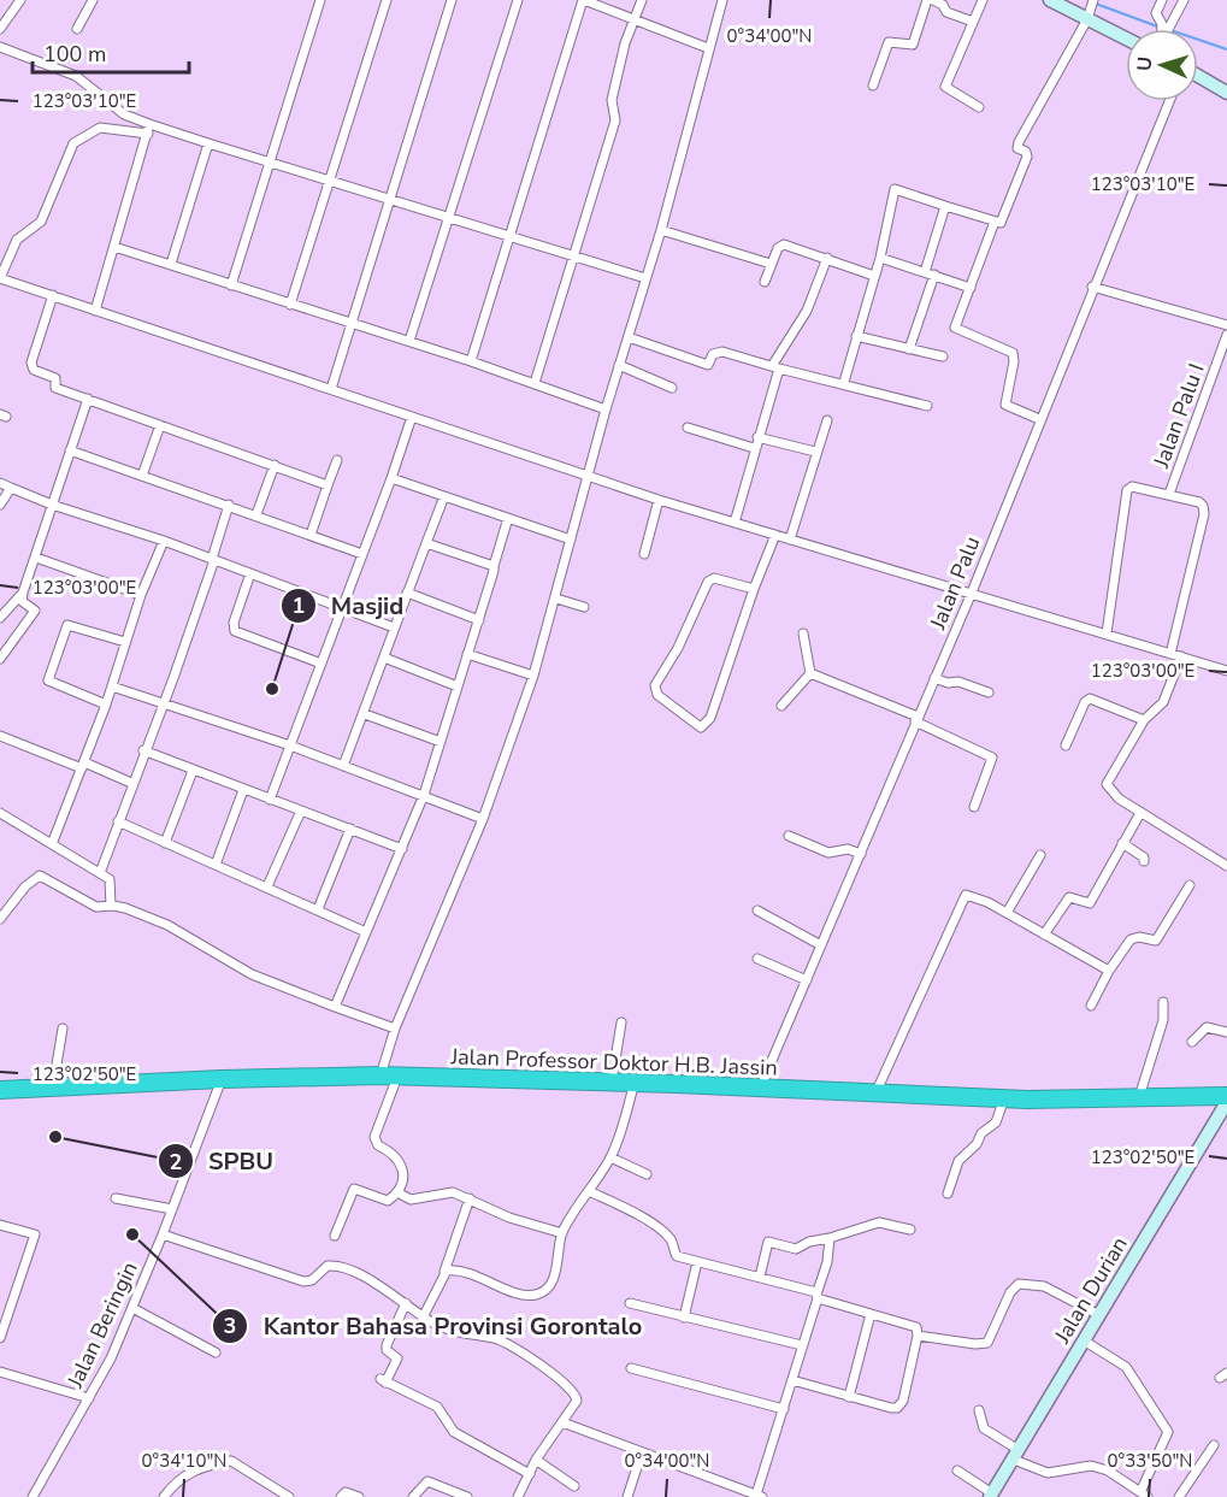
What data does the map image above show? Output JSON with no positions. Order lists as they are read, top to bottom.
{
  "streets": {
    "highway": ["Jalan Professor Doktor H.B. Jassin"],
    "street": [
      "Jalan Palu I",
      "Jalan Palu",
      "Jalan Durian",
      "Jalan Beringin"
    ]
  },
  "crossings": [
    ["Jalan Palu", "Jalan Professor Doktor H.B. Jassin"],
    ["Jalan Professor Doktor H.B. Jassin", "Jalan Beringin"]
  ],
  "places": ["Masjid", "SPBU", "Kantor Bahasa Provinsi Gorontalo"],
  "scale_bar": "100 m",
  "north": "left",
  "coordinates": [
    "0°34'00\"N",
    "123°03'10\"E",
    "123°03'00\"E",
    "123°02'50\"E",
    "0°34'10\"N",
    "0°33'50\"N"
  ]
}
